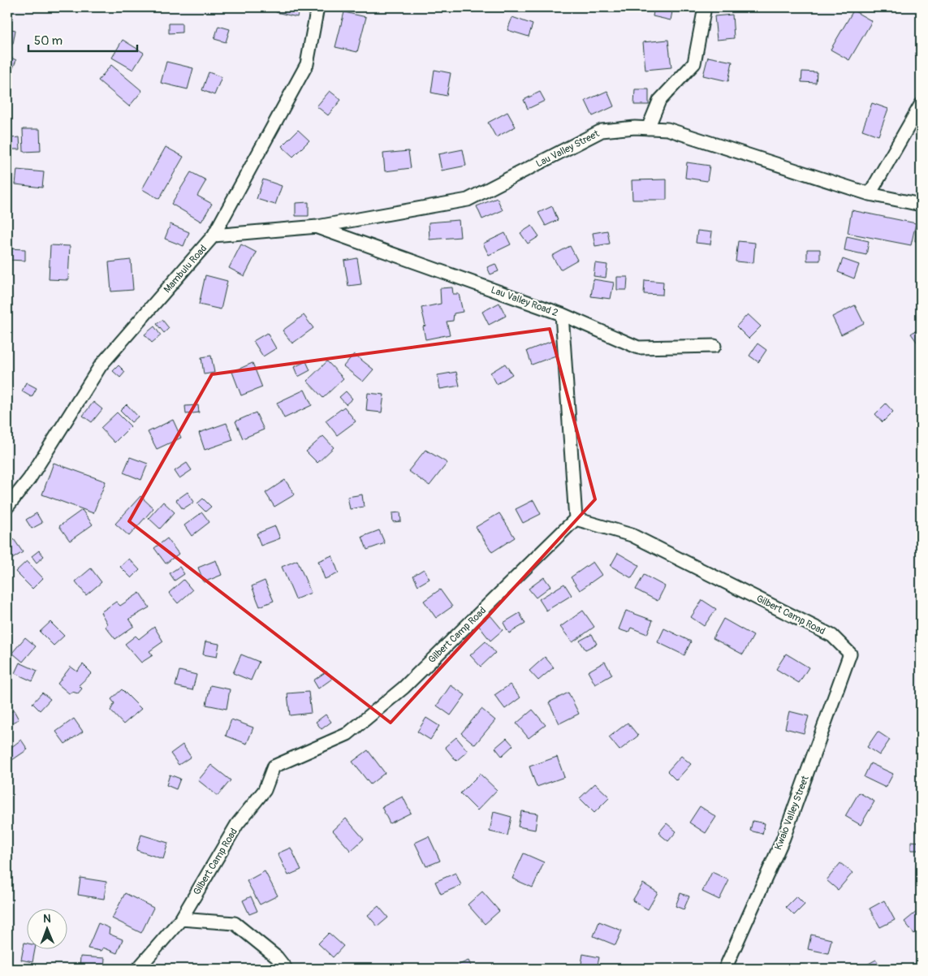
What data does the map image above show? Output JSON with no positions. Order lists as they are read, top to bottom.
{
  "streets": {
    "street": [
      "Lau Valley Street",
      "Mambulu Road",
      "Lau Valley Road 2",
      "Gilbert Camp Road",
      "Kwaio Valley Street"
    ]
  },
  "crossings": [
    ["Lau Valley Street", "Mambulu Road"],
    ["Lau Valley Street", "Lau Valley Road 2"],
    ["Lau Valley Road 2", "Gilbert Camp Road"],
    ["Gilbert Camp Road", "Kwaio Valley Street"]
  ],
  "scale_bar": "50 m",
  "north": "top"
}
